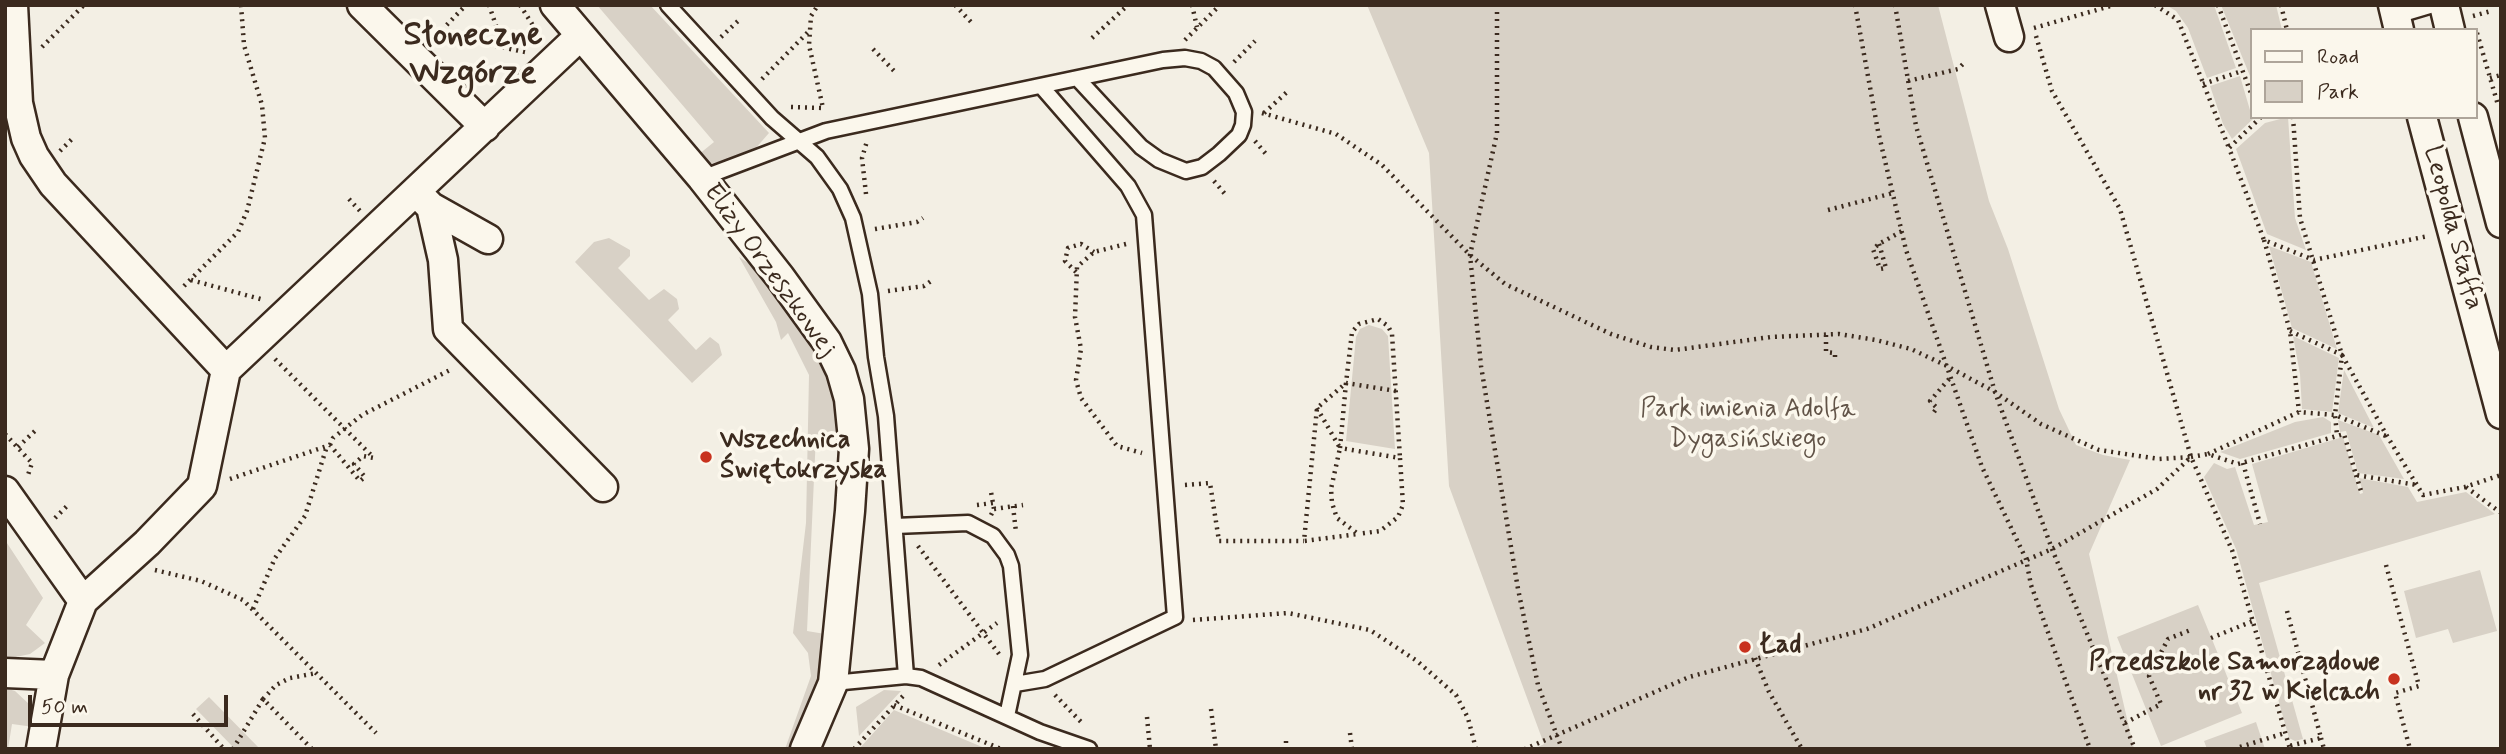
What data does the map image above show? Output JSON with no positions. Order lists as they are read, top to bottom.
{
  "streets": {
    "street": ["Leopolda Staffa", "Elizy Orzeszkowej"]
  },
  "districts": ["Słoneczne Wzgórze"],
  "parks": ["Park imienia Adolfa Dygasińskiego"],
  "places": ["Wszechnica Świętokrzyska", "Ład", "Przedszkole Samorządowe nr 32 w Kielcach"],
  "legend": ["Road", "Park"],
  "scale_bar": "50 m"
}
